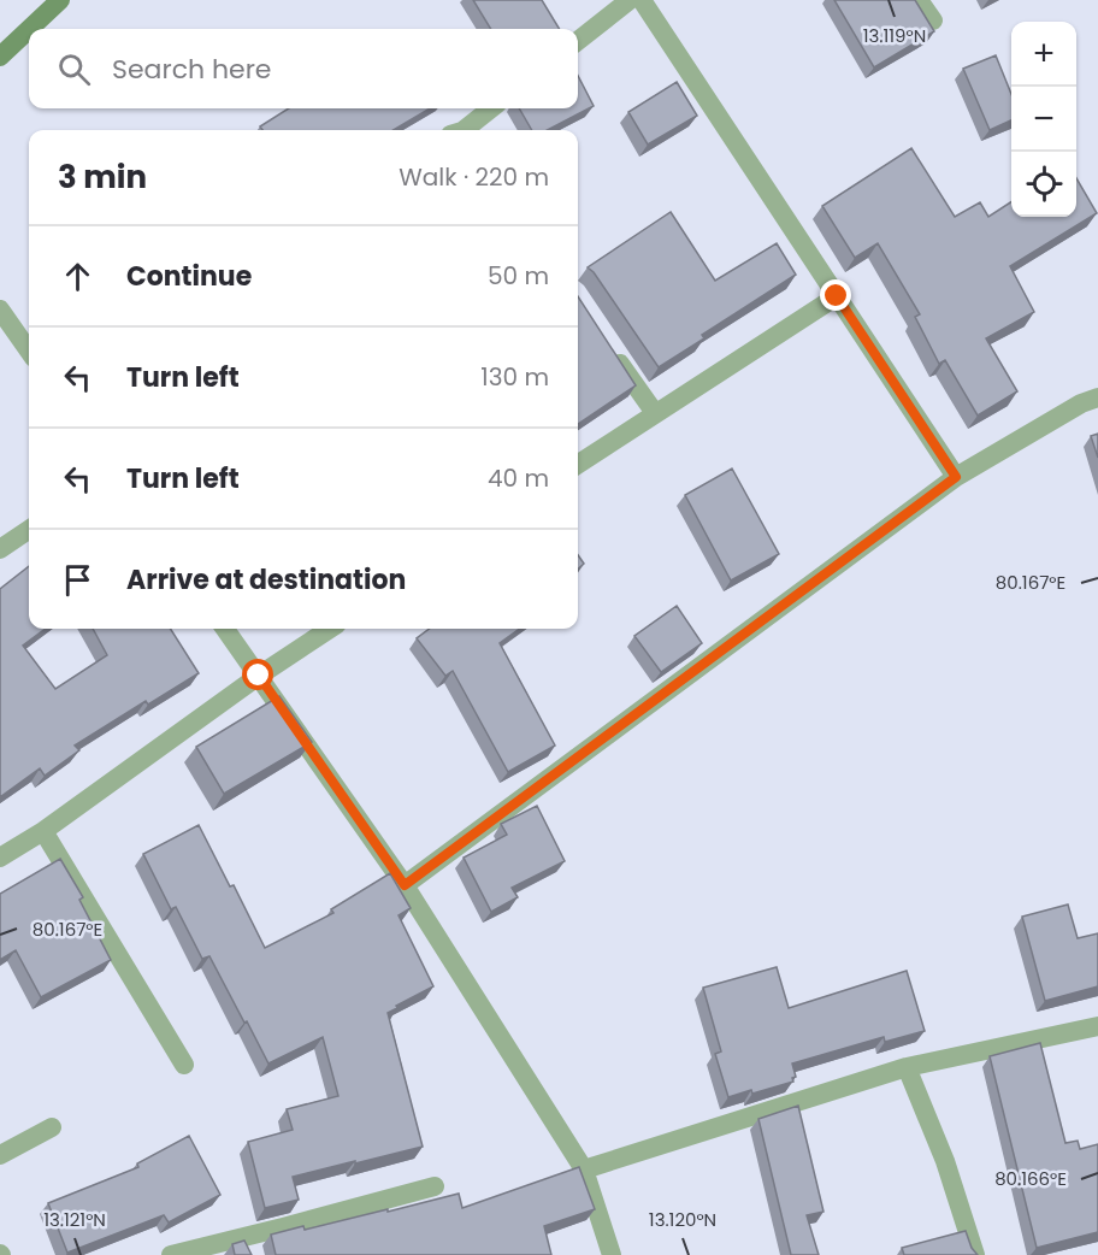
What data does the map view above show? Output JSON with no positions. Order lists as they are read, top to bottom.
{
  "page": {
    "map_buttons": ["+", "−"],
    "search": "Search here",
    "heading": ["3 min", "Walk · 220 m"],
    "list": [
      ["Continue", "50 m"],
      ["Turn left", "130 m"],
      ["Turn left", "40 m"],
      "Arrive at destination"
    ]
  },
  "coordinates": [
    "13.119°N",
    "80.167°E",
    "80.166°E",
    "13.121°N",
    "13.120°N"
  ]
}
